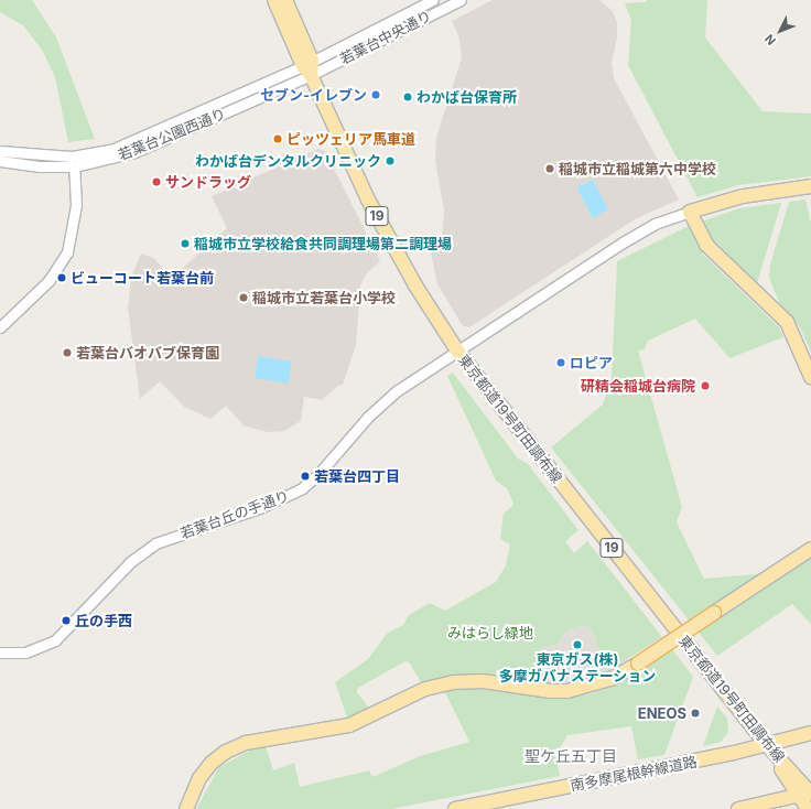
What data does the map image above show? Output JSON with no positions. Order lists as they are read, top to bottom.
{
  "streets": {
    "main road": ["19", "東京都道19号町田調布線", "南多摩尾根幹線道路"],
    "street": ["若葉台中央通り", "若葉台公園西通り", "若葉台丘の手通り"]
  },
  "crossings": [
    ["若葉台中央通り", "若葉台公園西通り"],
    ["若葉台中央通り", "東京都道19号町田調布線"],
    ["若葉台公園西通り", "東京都道19号町田調布線"],
    ["19", "東京都道19号町田調布線"],
    ["東京都道19号町田調布線", "若葉台丘の手通り"],
    ["東京都道19号町田調布線", "南多摩尾根幹線道路"]
  ],
  "districts": ["聖ケ丘五丁目"],
  "parks": ["みはらし緑地"],
  "places": [
    "セブン-イレブン",
    "わかば台保育所",
    "ピッツェリア馬車道",
    "わかば台デンタルクリニック",
    "稲城市立稲城第六中学校",
    "サンドラッグ",
    "稲城市立学校給食共同調理場第二調理場",
    "ビューコート若葉台前",
    "稲城市立若葉台小学校",
    "若葉台バオバブ保育園",
    "ロピア",
    "研精会稲城台病院",
    "若葉台四丁目",
    "丘の手西",
    "東京ガス(株) 多摩ガバナステーション",
    "ENEOS"
  ],
  "north": "bottom left"
}
